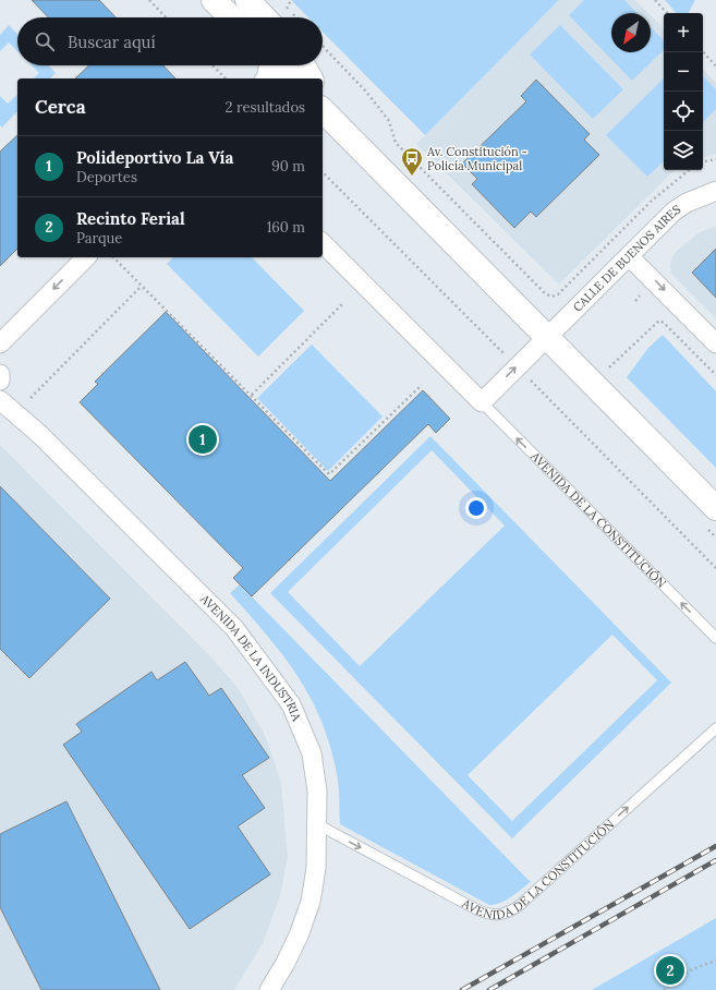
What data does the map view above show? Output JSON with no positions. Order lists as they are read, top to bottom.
{
  "streets": {
    "street": ["CALLE DE BUENOS AIRES", "AVENIDA DE LA CONSTITUCIÓN", "AVENIDA DE LA INDUSTRIA"]
  },
  "crossings": [
    ["AVENIDA DE LA CONSTITUCIÓN", "AVENIDA DE LA INDUSTRIA"]
  ],
  "places": {
    "bus stop": ["Av. Constitución - Policía Municipal"]
  },
  "north": "bottom left",
  "page": {
    "map_buttons": ["+", "−"],
    "search": "Buscar aquí",
    "heading": ["Cerca", "2 resultados"],
    "list": [
      {
        "mark": "1",
        "name": "Polideportivo La Vía",
        "note": "Deportes",
        "value": "90 m"
      },
      {
        "mark": "2",
        "name": "Recinto Ferial",
        "note": "Parque",
        "value": "160 m"
      }
    ],
    "pins": ["1", "2"]
  }
}
